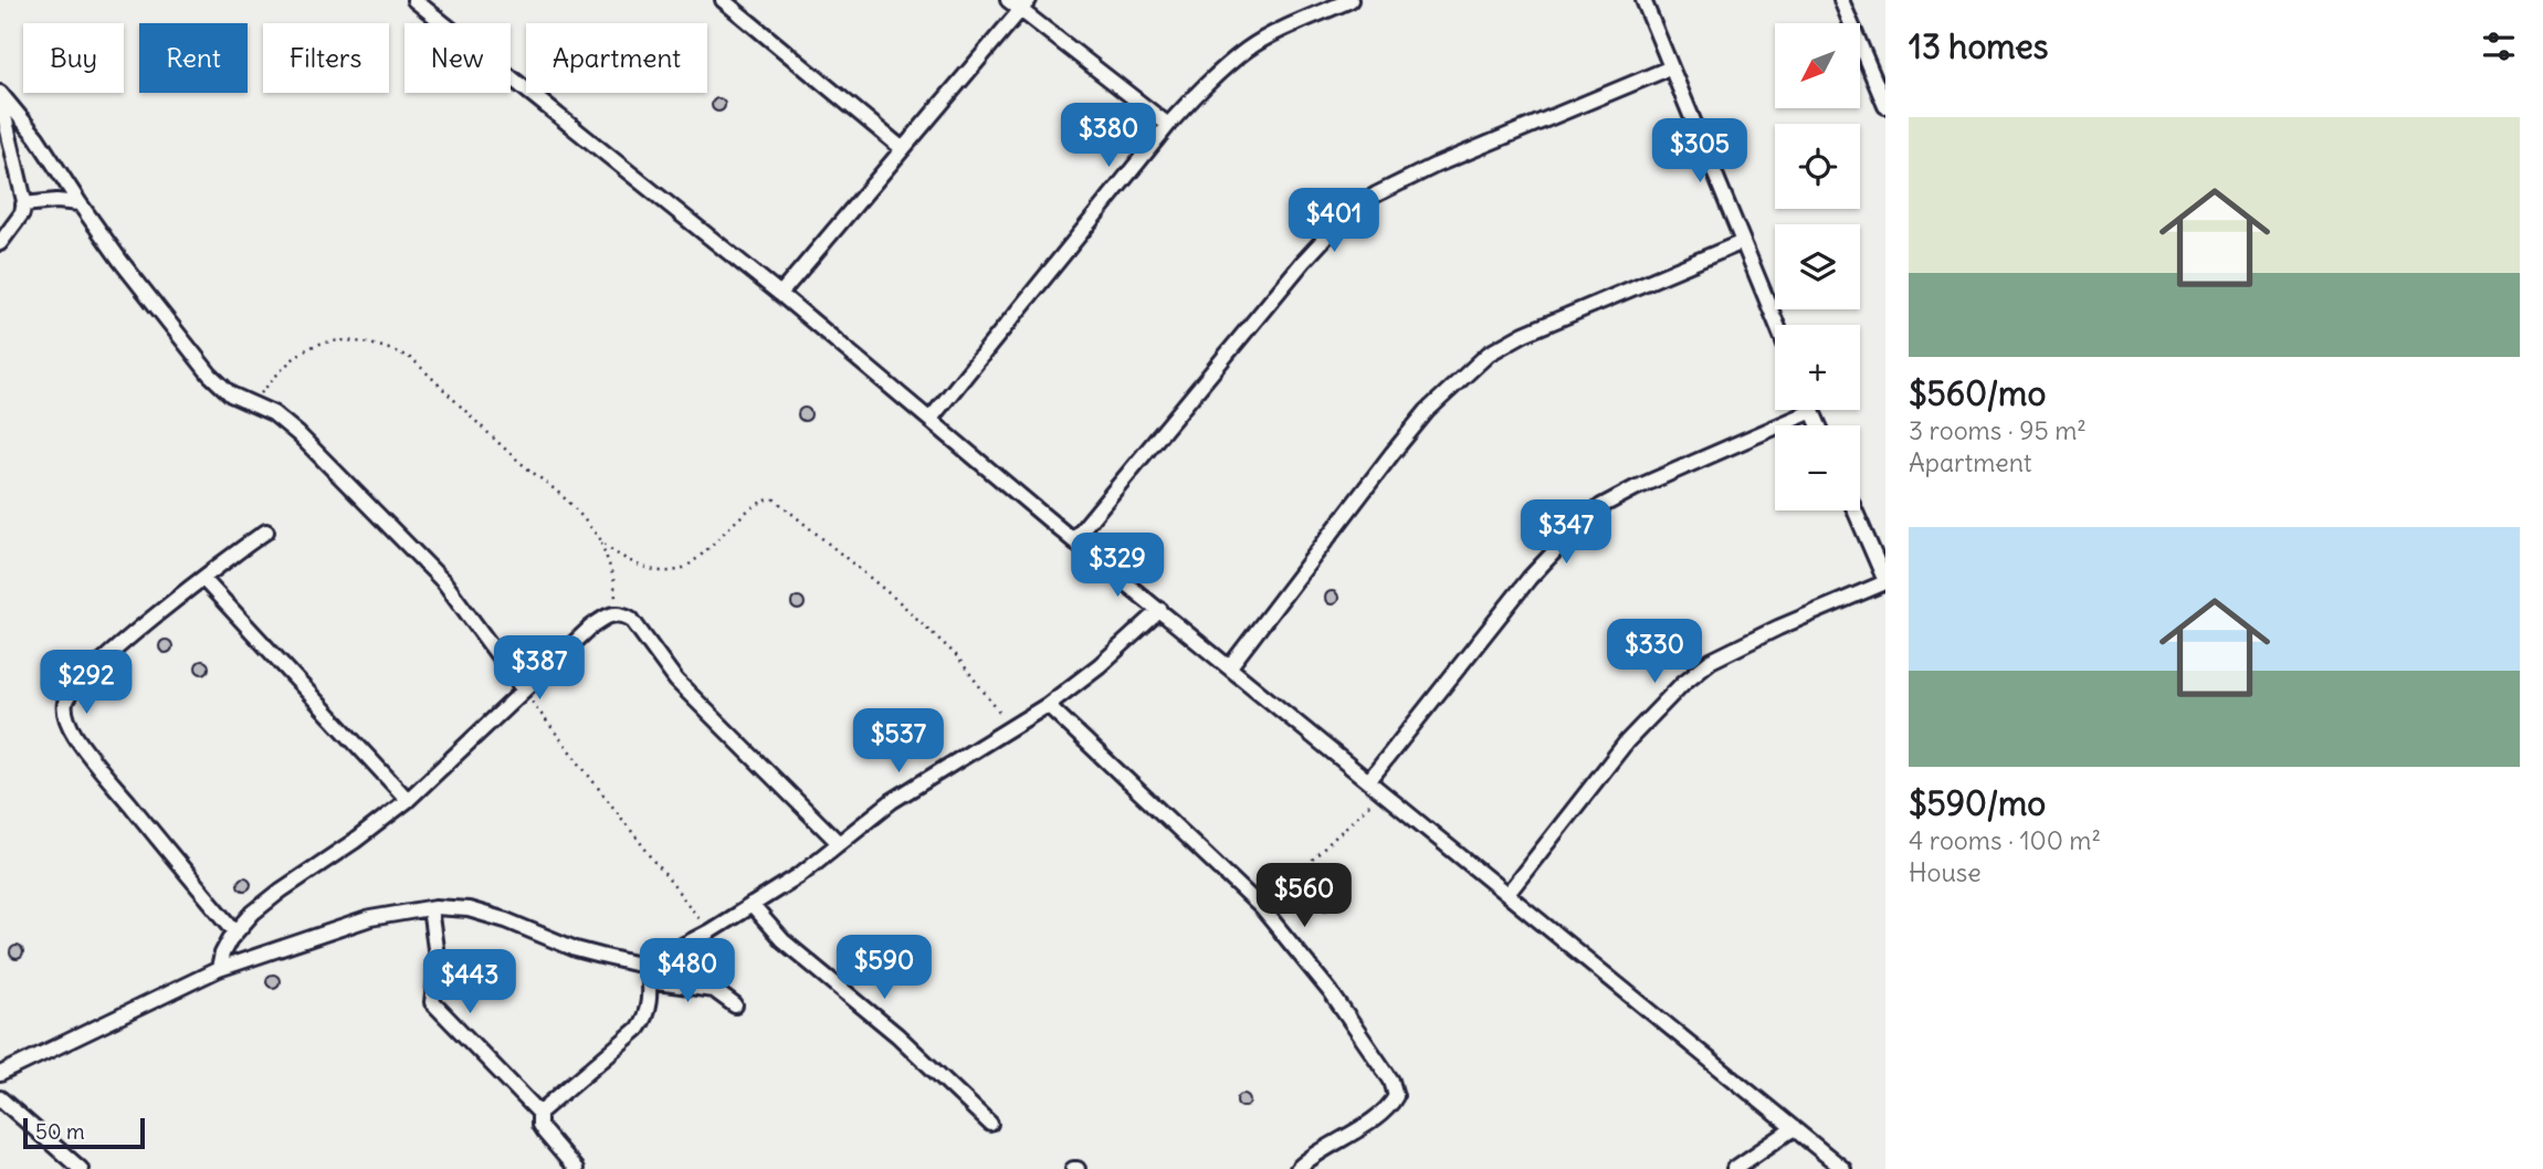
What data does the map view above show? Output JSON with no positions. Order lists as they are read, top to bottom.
{
  "scale_bar": "50 m",
  "north": "bottom left",
  "page": {
    "heading": "13 homes",
    "map_buttons": ["+", "−"],
    "chip": [
      "Buy",
      "Rent",
      "Filters",
      "New",
      "Apartment"
    ],
    "list": [
      {
        "name": "$560/mo",
        "note": "3 rooms · 95 m² · Apartment"
      },
      {
        "name": "$590/mo",
        "note": "4 rooms · 100 m² · House"
      }
    ],
    "price": [
      "$380",
      "$305",
      "$401",
      "$347",
      "$329",
      "$330",
      "$387",
      "$292",
      "$537",
      "$560",
      "$590",
      "$480",
      "$443"
    ],
    "scale": "50 m"
  }
}
